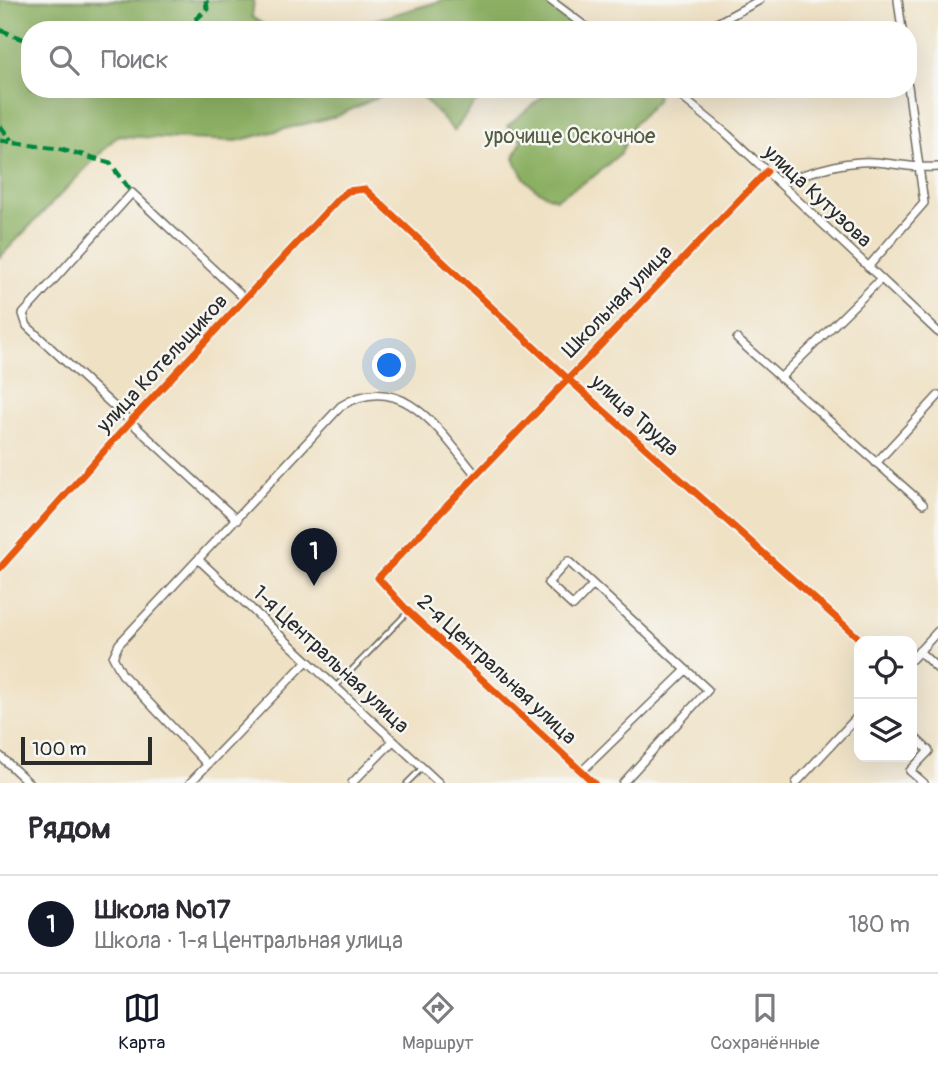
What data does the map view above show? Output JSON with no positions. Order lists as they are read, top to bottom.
{
  "streets": {
    "street": [
      "улица Кутузова",
      "Школьная улица",
      "улица Котельщиков",
      "улица Труда",
      "1-я Центральная улица",
      "2-я Центральная улица"
    ]
  },
  "crossings": [
    ["улица Кутузова", "Школьная улица"],
    ["Школьная улица", "улица Труда"],
    ["Школьная улица", "2-я Центральная улица"],
    ["улица Котельщиков", "улица Труда"]
  ],
  "parks": ["урочище Оскочное"],
  "scale_bar": "100 m",
  "page": {
    "search": "Поиск",
    "pins": "1",
    "scale": "100 m",
    "heading": "Рядом",
    "list": [
      {
        "mark": "1",
        "name": "Школа №17",
        "note": "Школа · 1-я Центральная улица",
        "value": "180 m"
      }
    ],
    "nav": ["Карта", "Маршрут", "Сохранённые"]
  }
}
